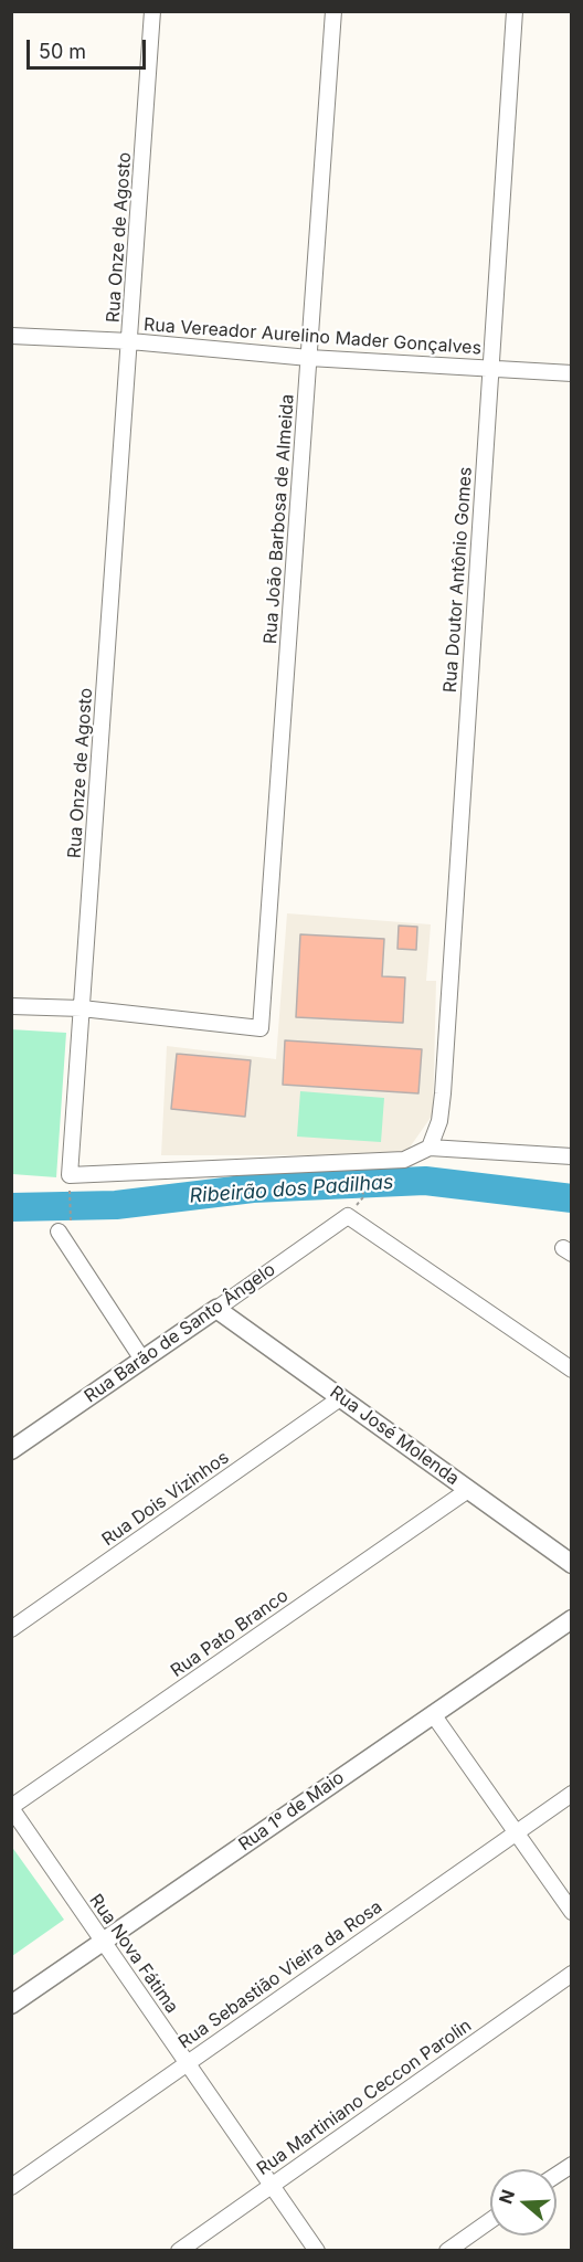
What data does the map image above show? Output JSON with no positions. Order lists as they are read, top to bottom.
{
  "streets": {
    "street": [
      "Rua Onze de Agosto",
      "Rua Vereador Aurelino Mader Gonçalves",
      "Rua João Barbosa de Almeida",
      "Rua Doutor Antônio Gomes",
      "Rua Barão de Santo Ângelo",
      "Rua José Molenda",
      "Rua Dois Vizinhos",
      "Rua Pato Branco",
      "Rua 1º de Maio",
      "Rua Nova Fátima",
      "Rua Sebastião Vieira da Rosa",
      "Rua Martiniano Ceccon Parolin"
    ]
  },
  "crossings": [
    ["Rua Onze de Agosto", "Rua Vereador Aurelino Mader Gonçalves"],
    ["Rua Onze de Agosto", "Rua João Barbosa de Almeida"],
    ["Rua Onze de Agosto", "Rua Doutor Antônio Gomes"],
    ["Rua Vereador Aurelino Mader Gonçalves", "Rua João Barbosa de Almeida"],
    ["Rua Vereador Aurelino Mader Gonçalves", "Rua Doutor Antônio Gomes"],
    ["Rua Barão de Santo Ângelo", "Rua José Molenda"],
    ["Rua José Molenda", "Rua Dois Vizinhos"],
    ["Rua José Molenda", "Rua Pato Branco"],
    ["Rua Pato Branco", "Rua Nova Fátima"],
    ["Rua 1º de Maio", "Rua Nova Fátima"],
    ["Rua Nova Fátima", "Rua Sebastião Vieira da Rosa"],
    ["Rua Nova Fátima", "Rua Martiniano Ceccon Parolin"]
  ],
  "water": ["Ribeirão dos Padilhas"],
  "scale_bar": "50 m",
  "north": "left"
}
